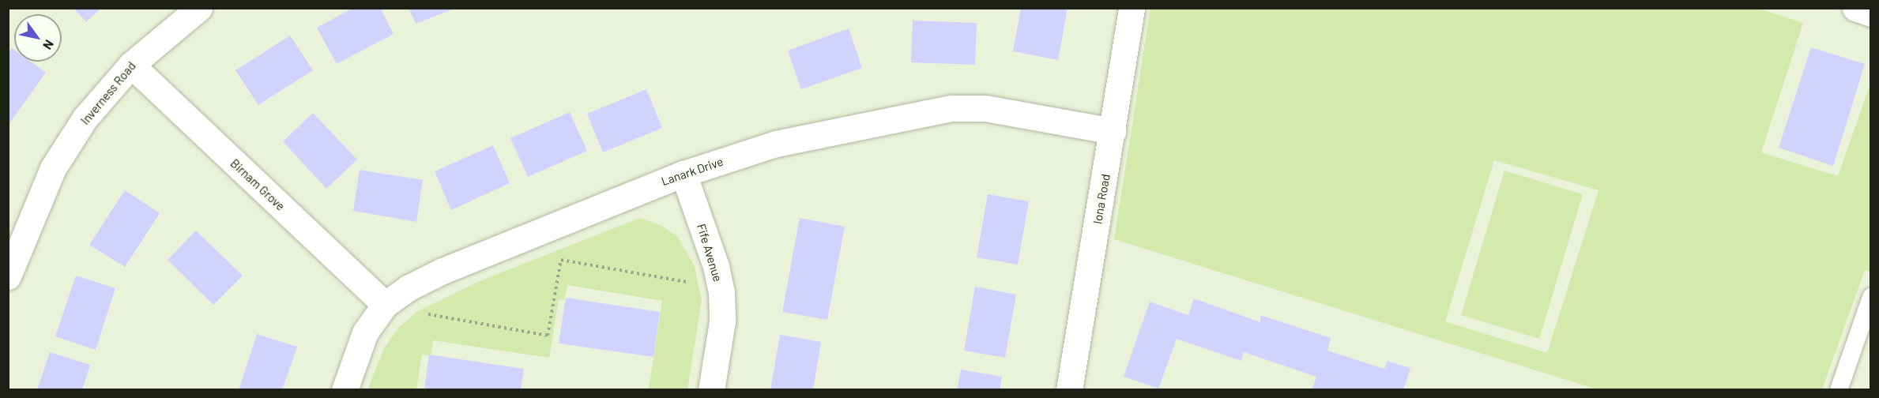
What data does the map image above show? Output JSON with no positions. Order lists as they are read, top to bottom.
{
  "streets": {
    "street": [
      "Inverness Road",
      "Lanark Drive",
      "Birnam Grove",
      "Iona Road",
      "Fife Avenue"
    ]
  },
  "crossings": [
    ["Inverness Road", "Birnam Grove"],
    ["Lanark Drive", "Birnam Grove"],
    ["Lanark Drive", "Iona Road"],
    ["Lanark Drive", "Fife Avenue"]
  ],
  "north": "bottom right"
}
